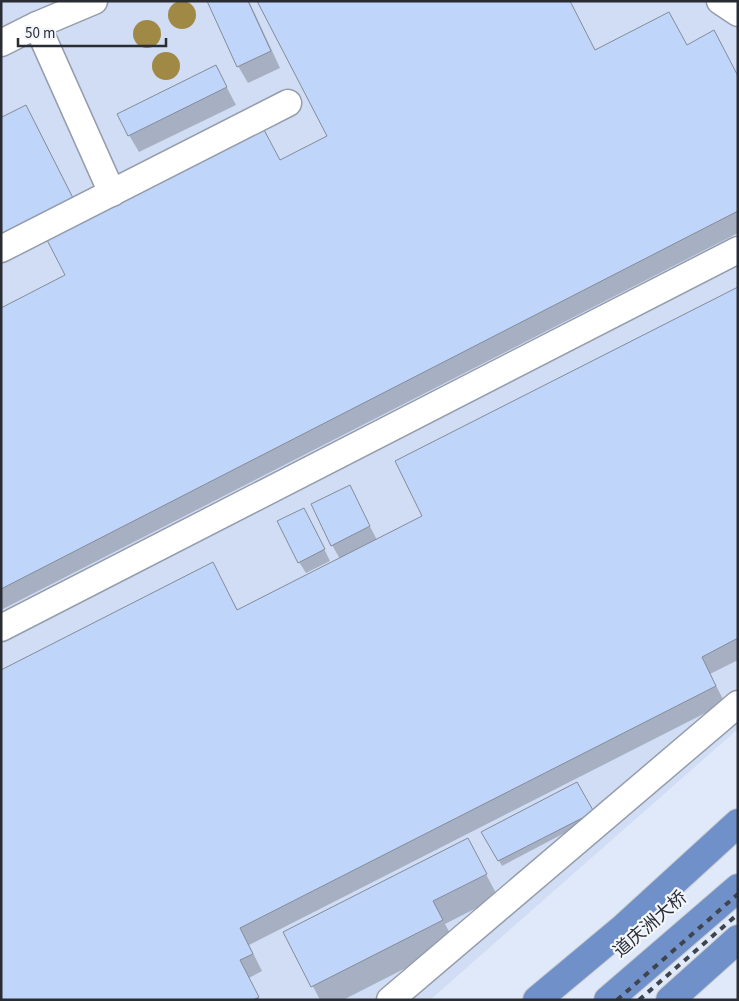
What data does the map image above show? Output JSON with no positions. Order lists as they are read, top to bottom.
{
  "streets": {
    "highway": ["道庆洲大桥"]
  },
  "scale_bar": "50 m"
}
